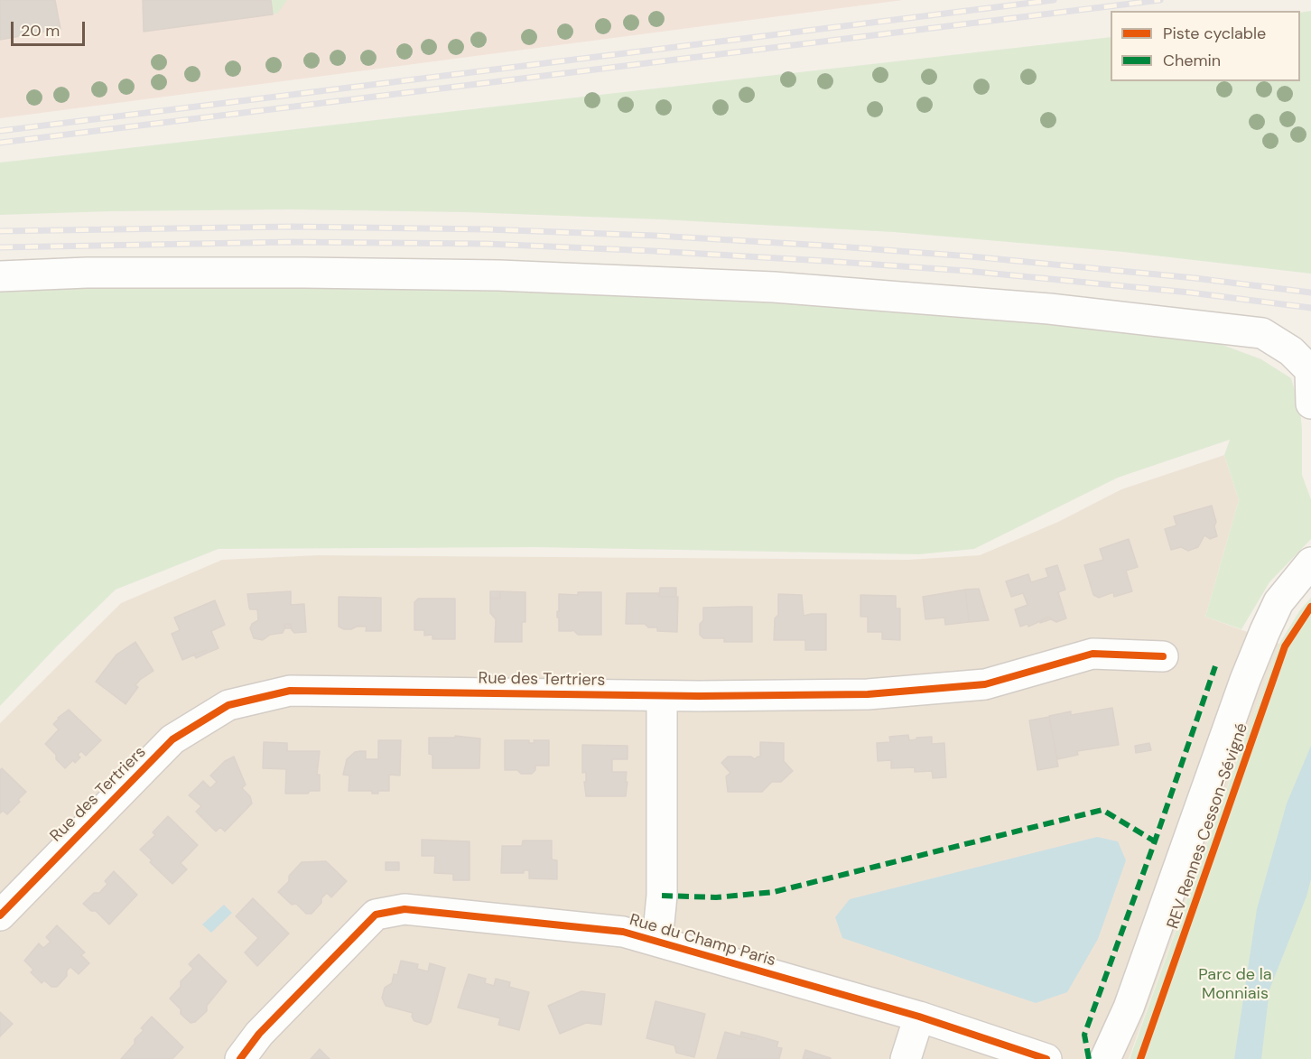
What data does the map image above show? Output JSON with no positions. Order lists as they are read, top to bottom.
{
  "streets": {
    "street": ["Rue des Tertriers", "Rue du Champ Paris"],
    "cycle path": ["REV Rennes Cesson-Sévigné"]
  },
  "parks": ["Parc de la Monniais"],
  "legend": ["Piste cyclable", "Chemin"],
  "scale_bar": "20 m"
}
